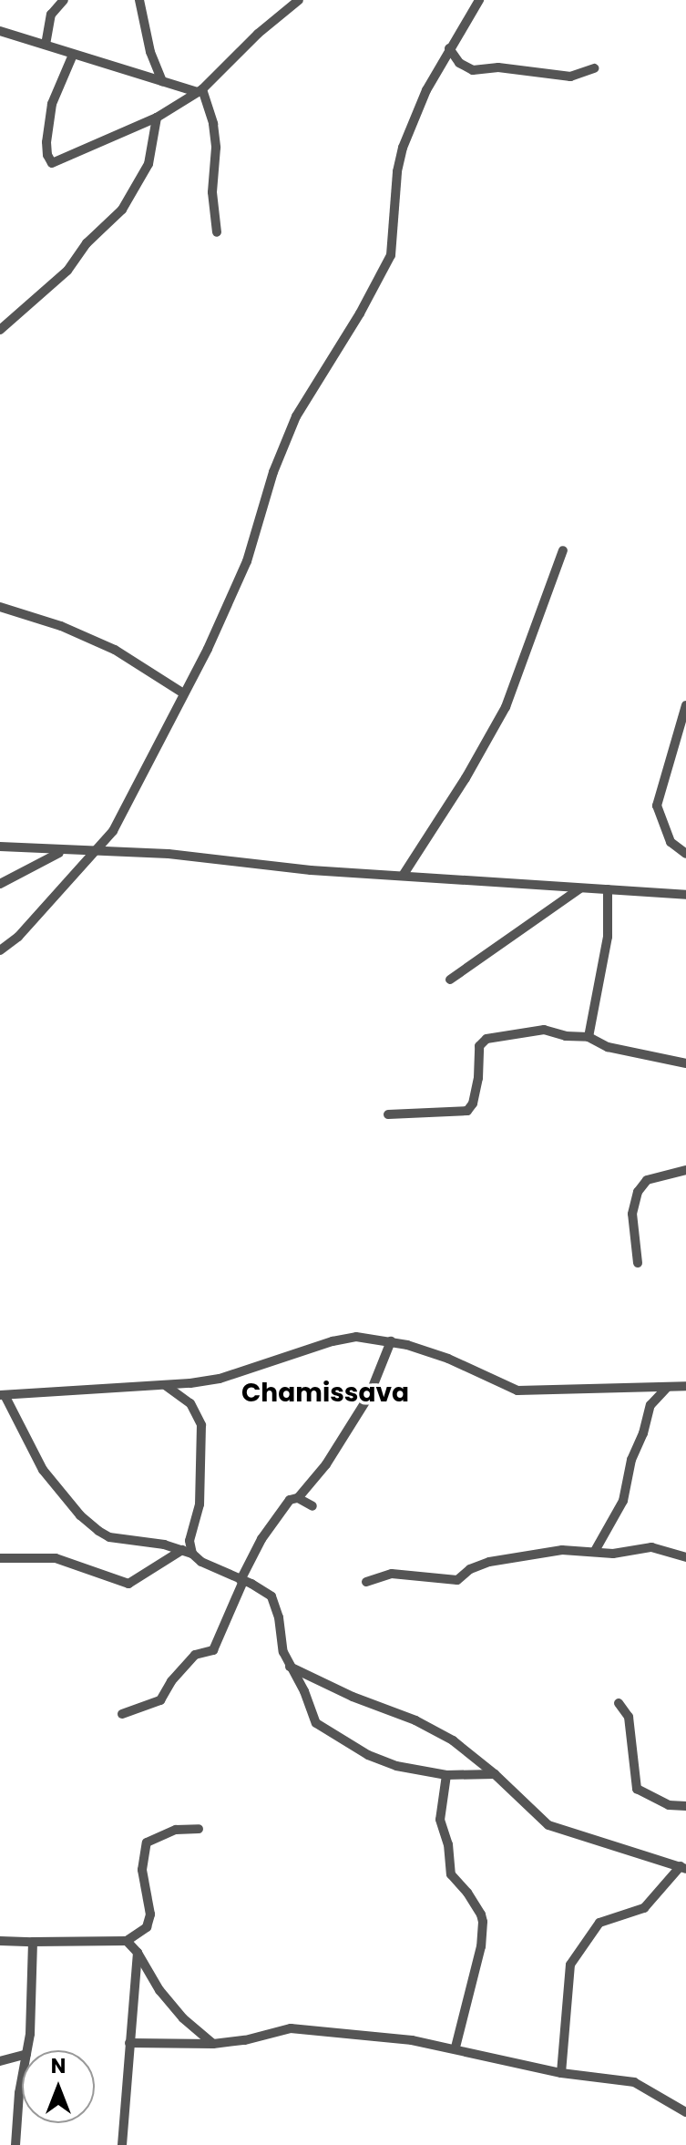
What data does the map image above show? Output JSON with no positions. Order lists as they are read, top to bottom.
{
  "districts": ["Chamissava"],
  "north": "top"
}
